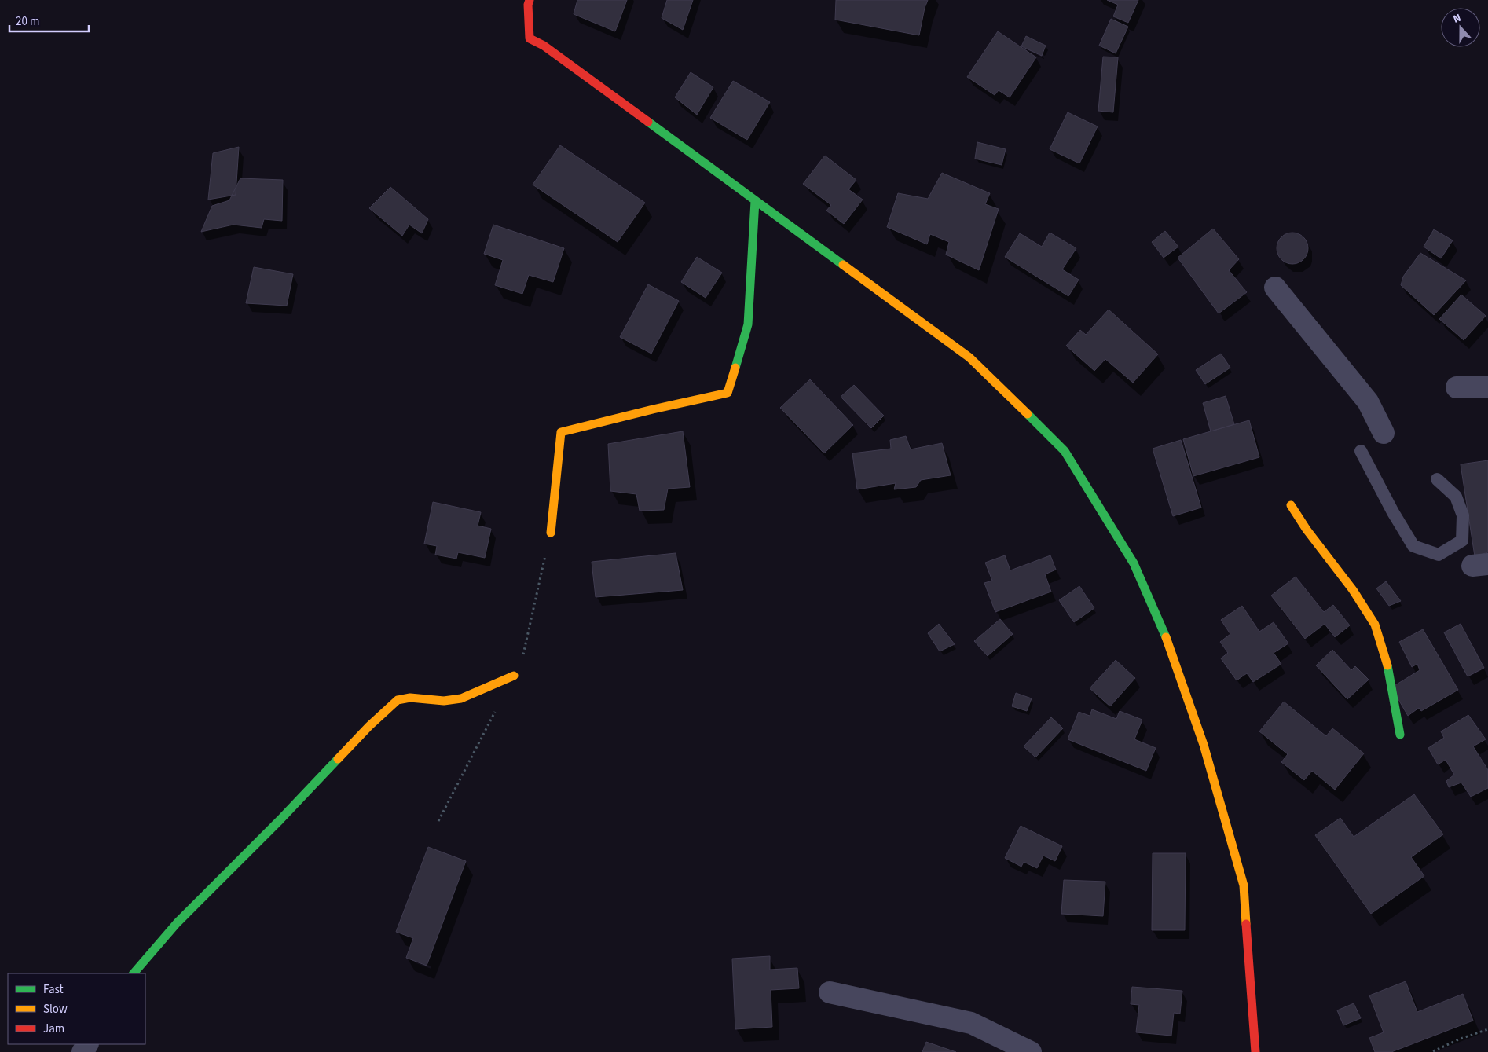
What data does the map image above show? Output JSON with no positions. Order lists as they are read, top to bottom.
{
  "legend": ["Fast", "Slow", "Jam"],
  "scale_bar": "20 m",
  "north": "top"
}
